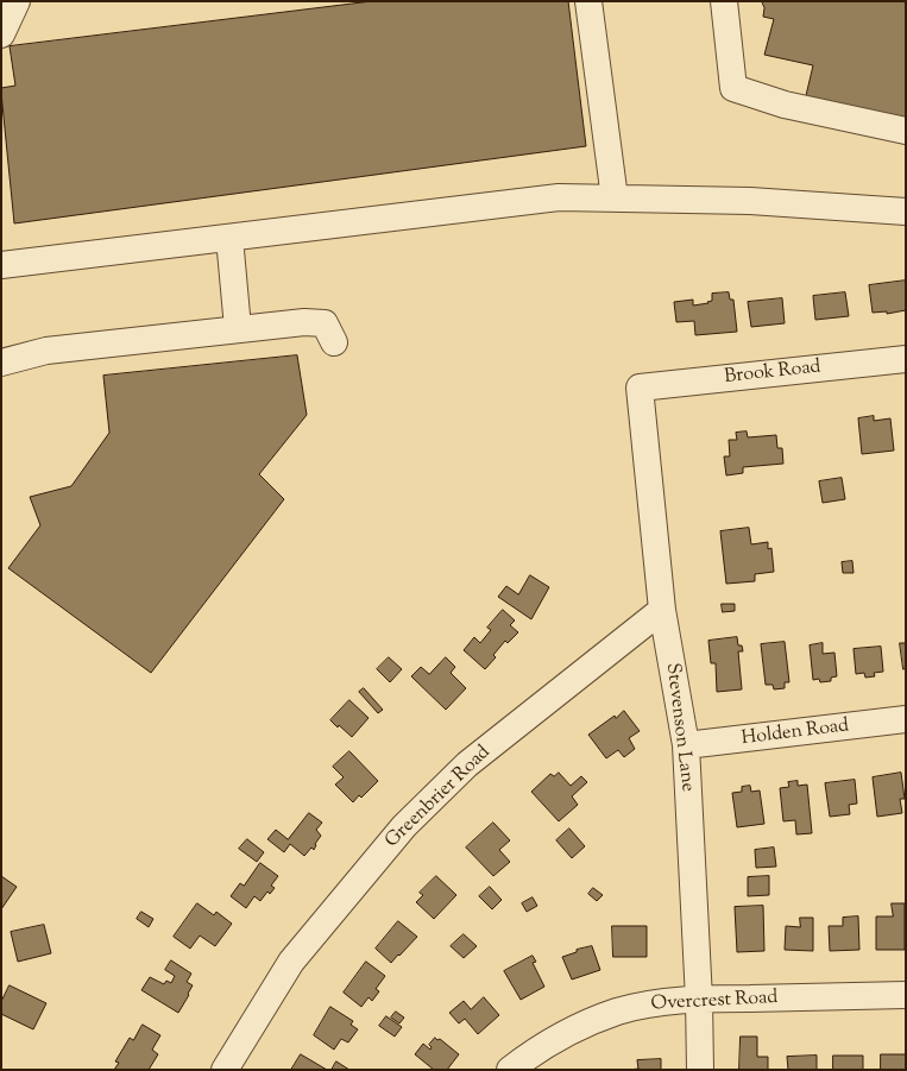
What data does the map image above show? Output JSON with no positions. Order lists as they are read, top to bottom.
{
  "streets": {
    "street": [
      "Brook Road",
      "Stevenson Lane",
      "Holden Road",
      "Greenbrier Road",
      "Overcrest Road"
    ]
  },
  "crossings": [
    ["Brook Road", "Stevenson Lane"],
    ["Stevenson Lane", "Holden Road"],
    ["Stevenson Lane", "Greenbrier Road"],
    ["Stevenson Lane", "Overcrest Road"]
  ]
}
